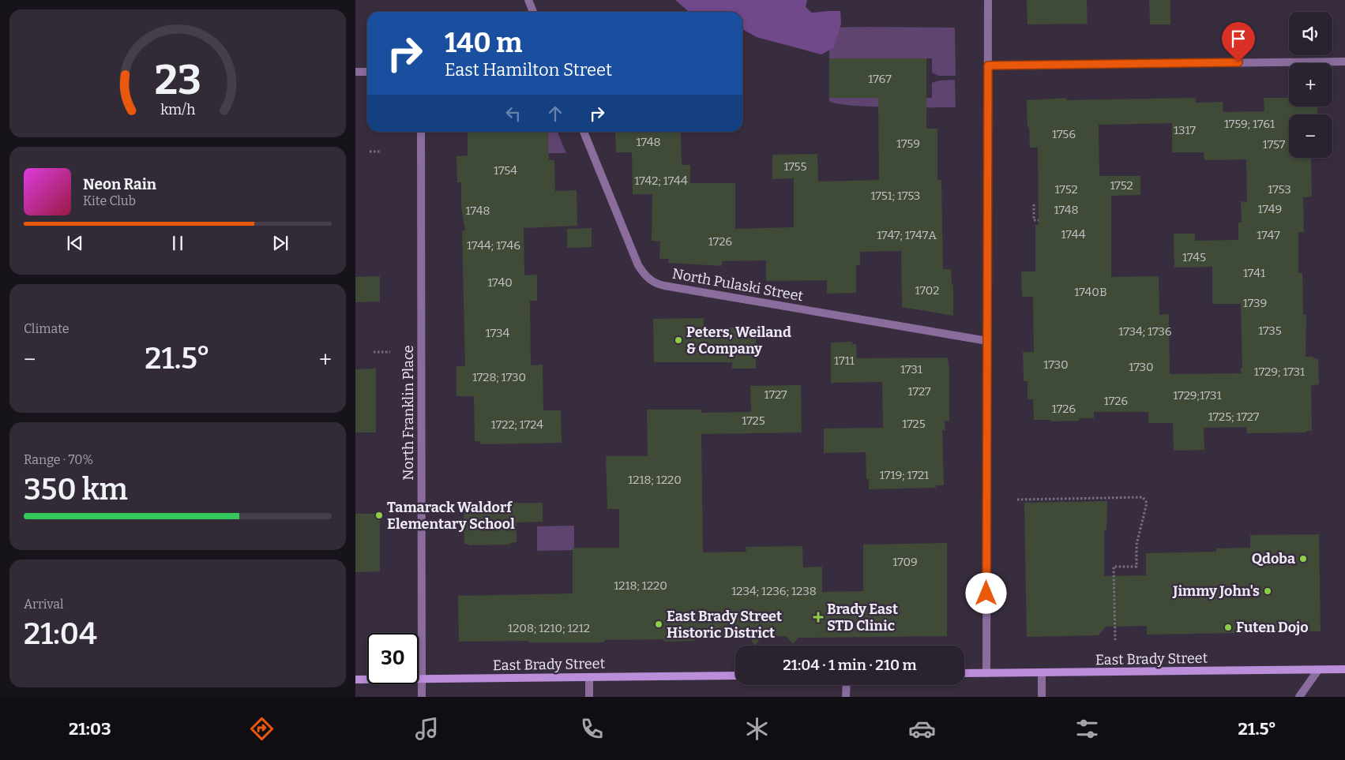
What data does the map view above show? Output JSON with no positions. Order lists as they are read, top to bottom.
{
  "streets": {
    "main road": ["East Brady Street"],
    "street": ["North Pulaski Street", "North Franklin Place"]
  },
  "crossings": [
    ["North Franklin Place", "East Brady Street"]
  ],
  "places": {
    "other": [
      "Peters, Weiland & Company",
      "Tamarack Waldorf Elementary School",
      "Qdoba",
      "Jimmy John's",
      "East Brady Street Historic District",
      "Futen Dojo"
    ],
    "health": ["Brady East STD Clinic"]
  },
  "house_numbers": [
    "1767",
    "1759; 1761",
    "1317",
    "1756",
    "1748",
    "1759",
    "1757",
    "1755",
    "1754",
    "1742; 1744",
    "1752",
    "1752",
    "1753",
    "1751; 1753",
    "1749",
    "1748",
    "1748",
    "1744",
    "1747; 1747A",
    "1747",
    "1726",
    "1744; 1746",
    "1745",
    "1741",
    "1740",
    "1702",
    "1740B",
    "1739",
    "1735",
    "1734; 1736",
    "1734",
    "1711",
    "1730",
    "1730",
    "1731",
    "1729; 1731",
    "1728; 1730",
    "1727",
    "1727",
    "1729;1731",
    "1726",
    "1726",
    "1725; 1727",
    "1725",
    "1725",
    "1722; 1724",
    "1719; 1721",
    "1218; 1220",
    "1709",
    "1218; 1220",
    "1234; 1236; 1238",
    "1208; 1210; 1212"
  ],
  "page": {
    "map_buttons": ["+", "−"],
    "turn": ["140 m", "East Hamilton Street"],
    "song": ["Neon Rain", "Kite Club"],
    "tile": [
      "Climate",
      ["Range · 70%", "350 km"],
      ["Arrival", "21:04"]
    ],
    "heat": ["−", "21.5°", "+"],
    "limit": "30",
    "trip": "21:04 · 1 min · 210 m",
    "tabs": ["21:03", "21.5°"],
    "gauge": ["23", "km/h"]
  }
}
